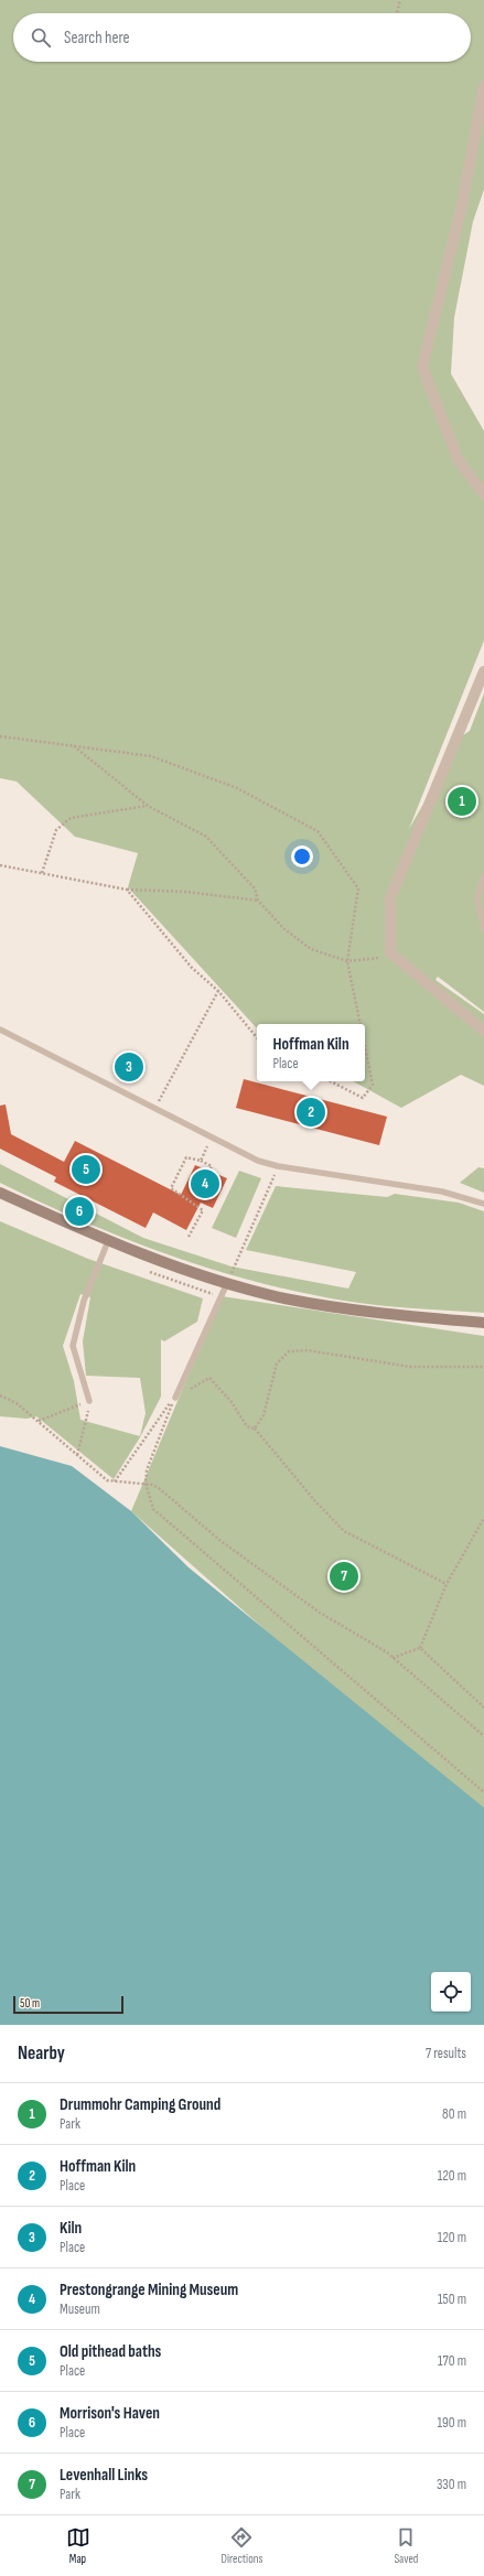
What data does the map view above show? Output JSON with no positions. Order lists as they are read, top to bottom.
{
  "scale_bar": "50 m",
  "page": {
    "search": "Search here",
    "pins": [
      "1",
      "3",
      "2",
      "5",
      "4",
      "6",
      "7"
    ],
    "popup": ["Hoffman Kiln", "Place"],
    "scale": "50 m",
    "heading": ["Nearby", "7 results"],
    "list": [
      {
        "mark": "1",
        "name": "Drummohr Camping Ground",
        "note": "Park",
        "value": "80 m"
      },
      {
        "mark": "2",
        "name": "Hoffman Kiln",
        "note": "Place",
        "value": "120 m"
      },
      {
        "mark": "3",
        "name": "Kiln",
        "note": "Place",
        "value": "120 m"
      },
      {
        "mark": "4",
        "name": "Prestongrange Mining Museum",
        "note": "Museum",
        "value": "150 m"
      },
      {
        "mark": "5",
        "name": "Old pithead baths",
        "note": "Place",
        "value": "170 m"
      },
      {
        "mark": "6",
        "name": "Morrison's Haven",
        "note": "Place",
        "value": "190 m"
      },
      {
        "mark": "7",
        "name": "Levenhall Links",
        "note": "Park",
        "value": "330 m"
      }
    ],
    "nav": ["Map", "Directions", "Saved"]
  }
}
